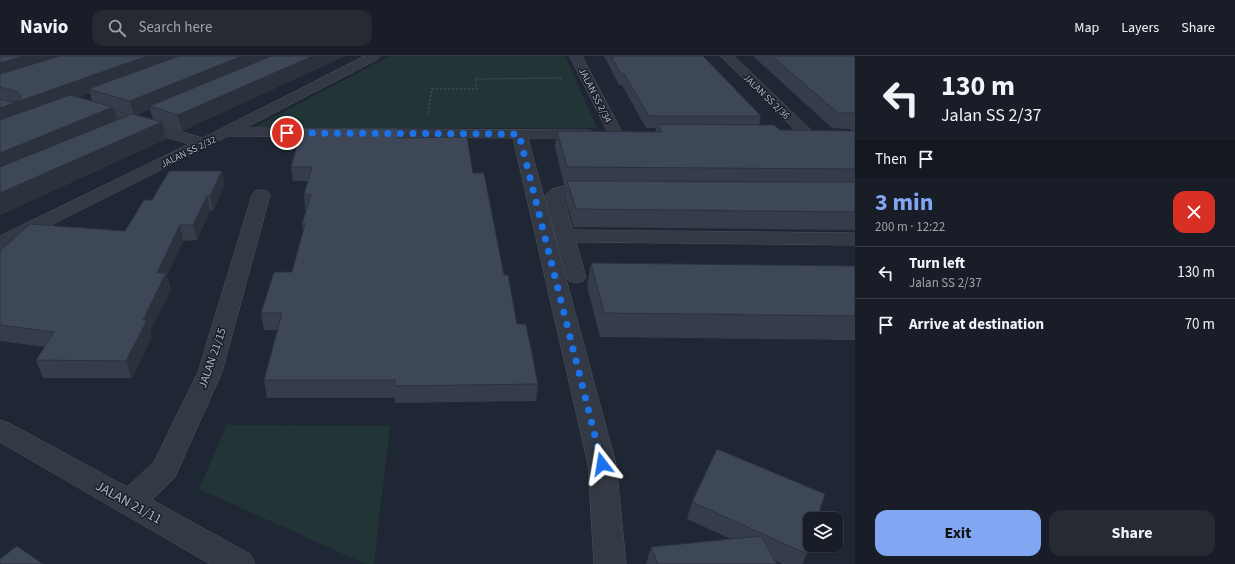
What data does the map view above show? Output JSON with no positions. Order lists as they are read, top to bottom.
{
  "streets": {
    "street": [
      "JALAN SS 2/34",
      "JALAN SS 2/36",
      "JALAN SS 2/32",
      "JALAN 21/15",
      "JALAN 21/11"
    ]
  },
  "crossings": [
    ["JALAN 21/15", "JALAN 21/11"]
  ],
  "page": {
    "header": "Navio",
    "search": "Search here",
    "nav": ["Map", "Layers", "Share"],
    "turn": ["130 m", "Jalan SS 2/37"],
    "then": "Then",
    "heading": ["3 min", "200 m · 12:22"],
    "list": [
      {
        "name": "Turn left",
        "note": "Jalan SS 2/37",
        "value": "130 m"
      },
      {
        "name": "Arrive at destination",
        "value": "70 m"
      }
    ],
    "buttons": ["Exit", "Share"]
  }
}
